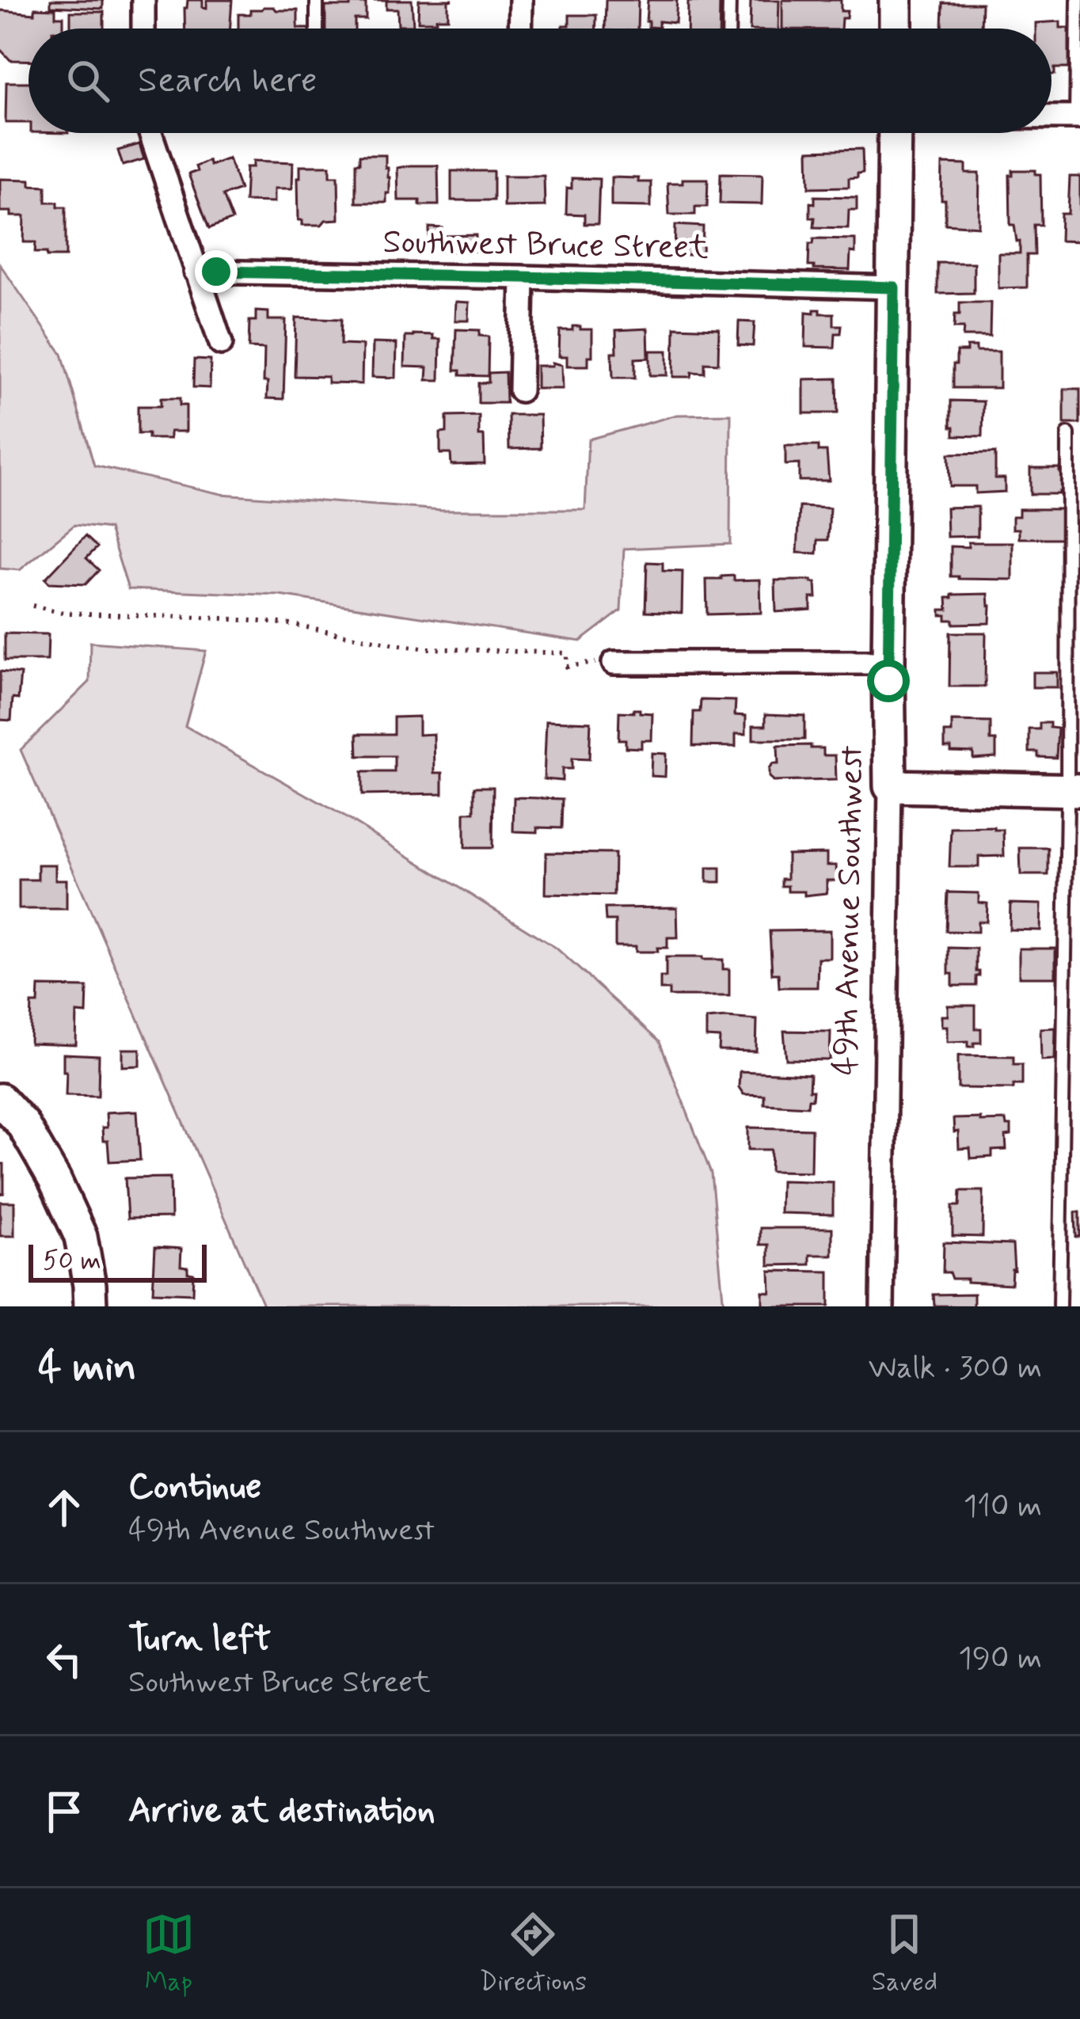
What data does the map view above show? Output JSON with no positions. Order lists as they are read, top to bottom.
{
  "streets": {
    "street": ["Southwest Bruce Street", "49th Avenue Southwest"]
  },
  "crossings": [
    ["Southwest Bruce Street", "49th Avenue Southwest"]
  ],
  "scale_bar": "50 m",
  "page": {
    "search": "Search here",
    "scale": "50 m",
    "heading": ["4 min", "Walk · 300 m"],
    "list": [
      ["Continue", "49th Avenue Southwest", "110 m"],
      ["Turn left", "Southwest Bruce Street", "190 m"],
      "Arrive at destination"
    ],
    "nav": ["Map", "Directions", "Saved"]
  }
}
